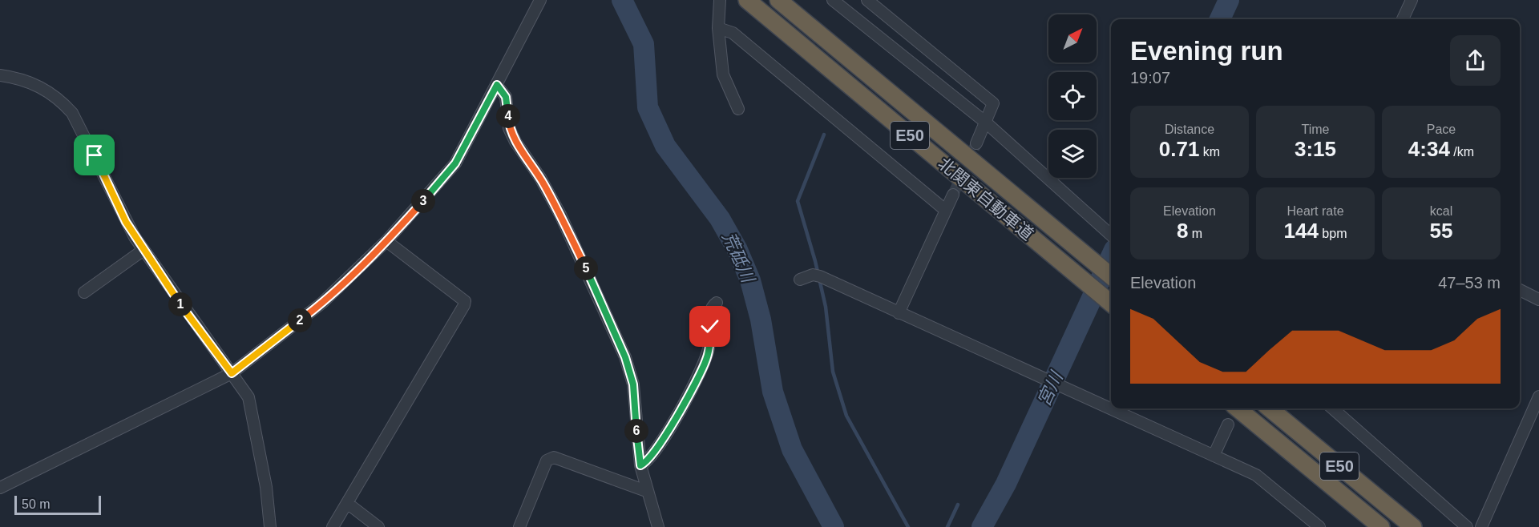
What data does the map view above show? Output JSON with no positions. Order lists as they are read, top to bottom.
{
  "streets": {
    "highway": ["E50", "北関東自動車道"]
  },
  "water": ["荒砥川", "宮川"],
  "scale_bar": "50 m",
  "north": "top right",
  "page": {
    "heading": ["Evening run", "19:07"],
    "stats": [
      ["Distance", "0.71 km"],
      ["Time", "3:15"],
      ["Pace", "4:34 /km"],
      ["Elevation", "8 m"],
      ["Heart rate", "144 bpm"],
      ["kcal", "55"]
    ],
    "pins": [
      "4",
      "3",
      "5",
      "1",
      "2",
      "6"
    ],
    "chart": ["Elevation", "47–53 m"],
    "scale": "50 m"
  }
}
